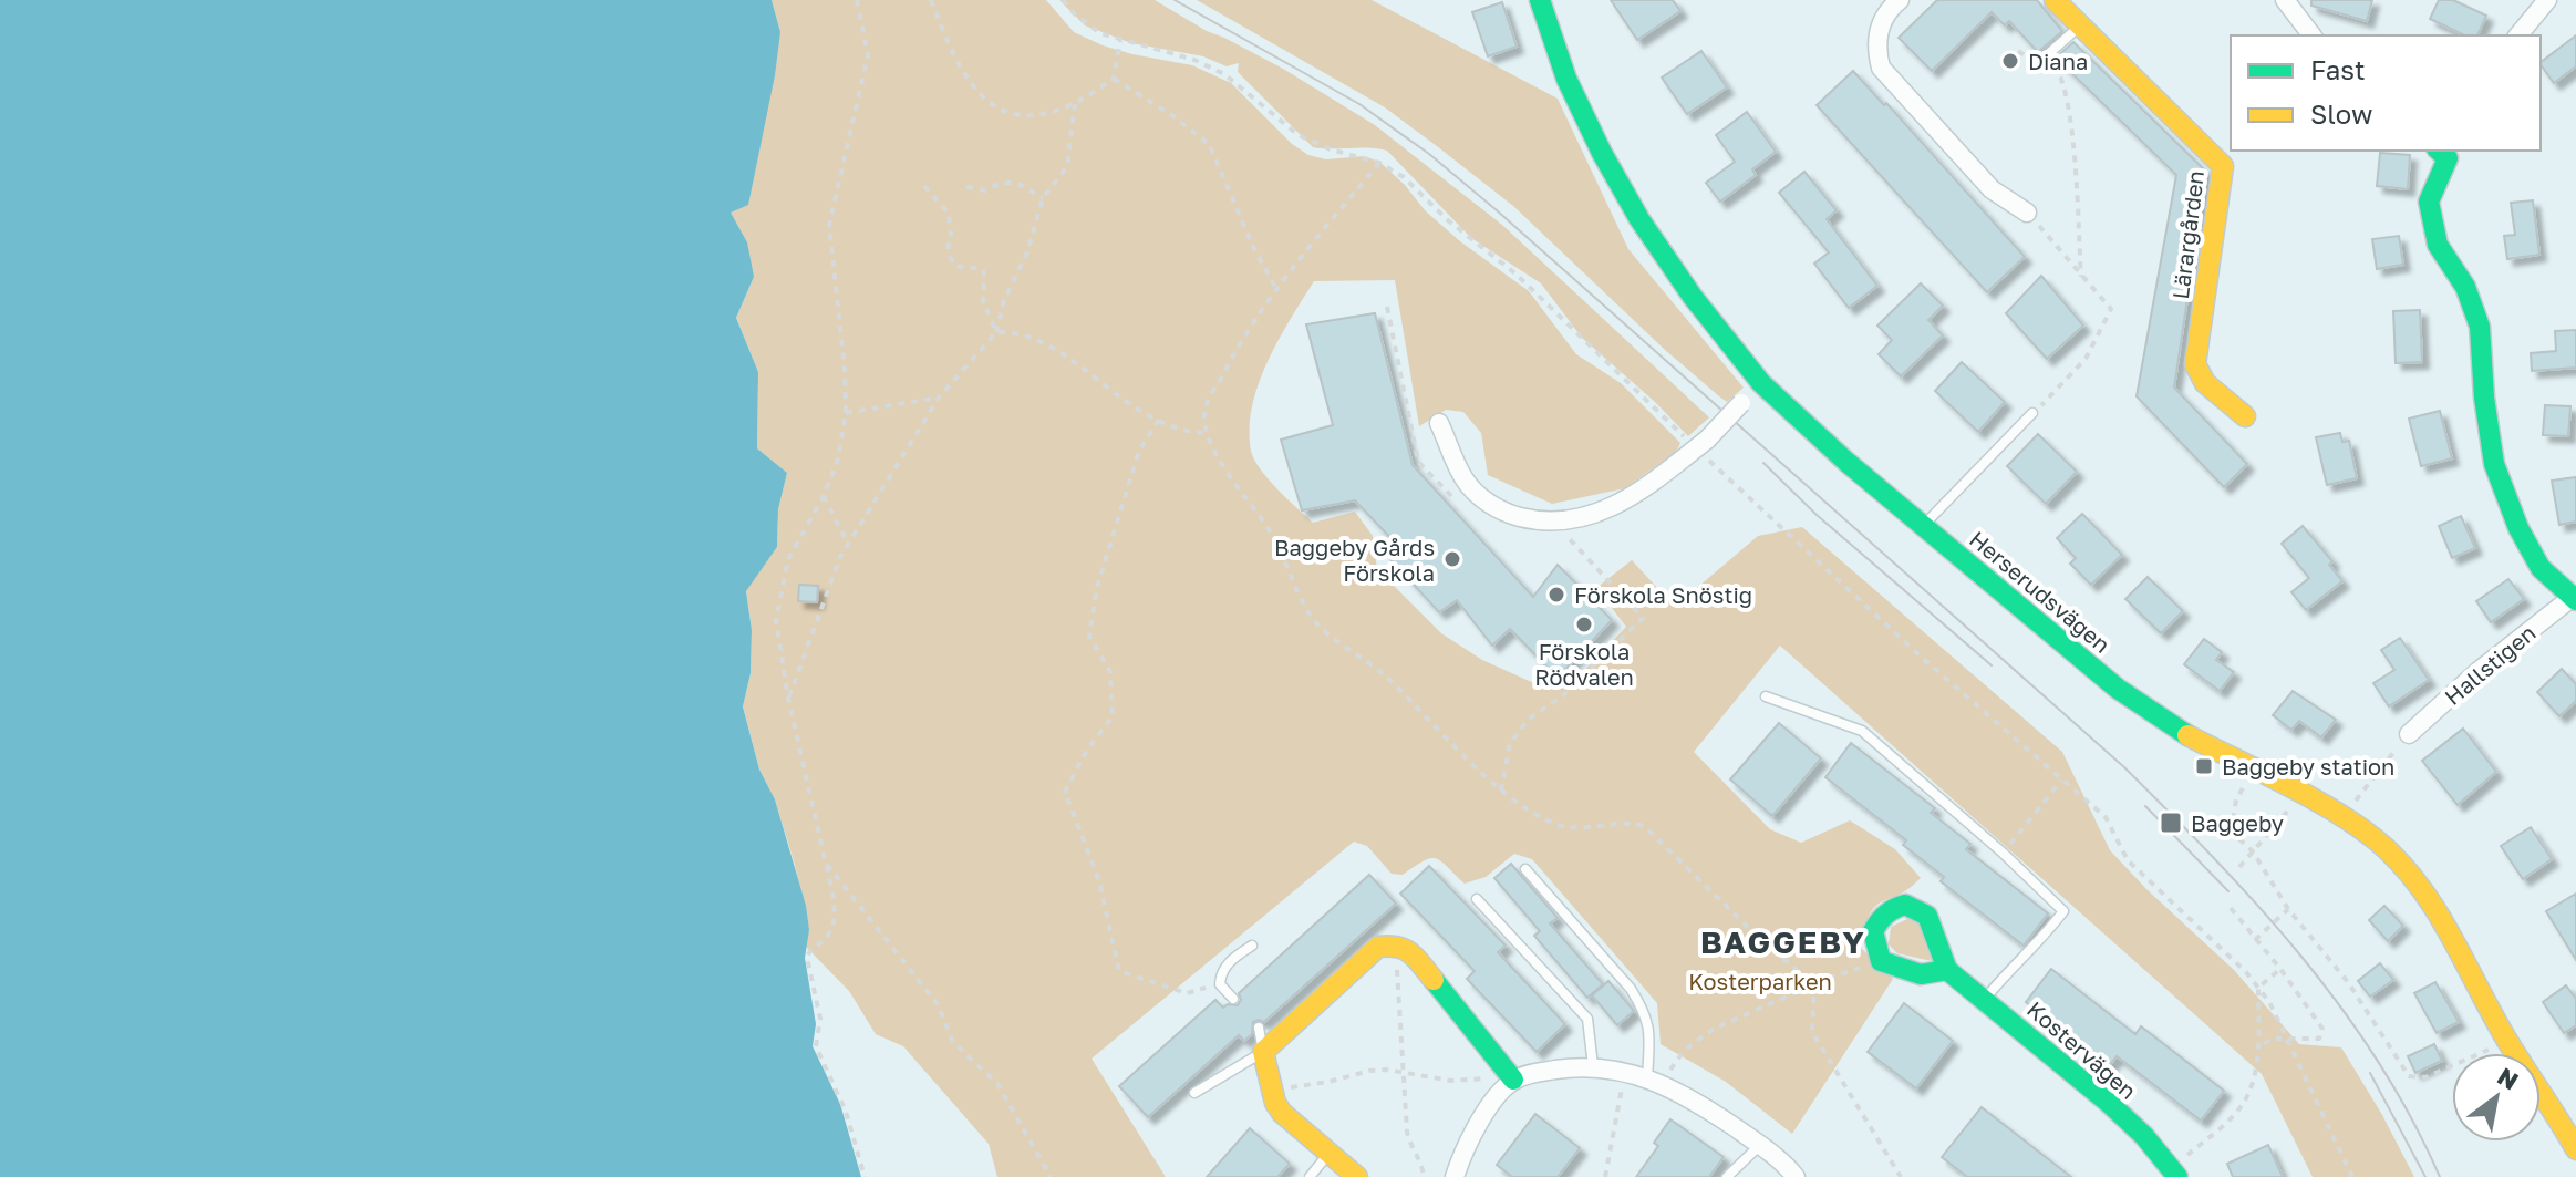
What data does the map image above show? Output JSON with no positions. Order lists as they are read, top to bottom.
{
  "streets": {
    "street": [
      "Lärargården",
      "Herserudsvägen",
      "Hallstigen",
      "Kostervägen"
    ]
  },
  "districts": ["BAGGEBY"],
  "parks": ["Kosterparken"],
  "places": {
    "other": [
      "Diana",
      "Baggeby Gårds Förskola",
      "Förskola Snöstig",
      "Förskola Rödvalen"
    ],
    "transit": ["Baggeby station", "Baggeby"]
  },
  "legend": ["Fast", "Slow"],
  "north": "top right"
}
